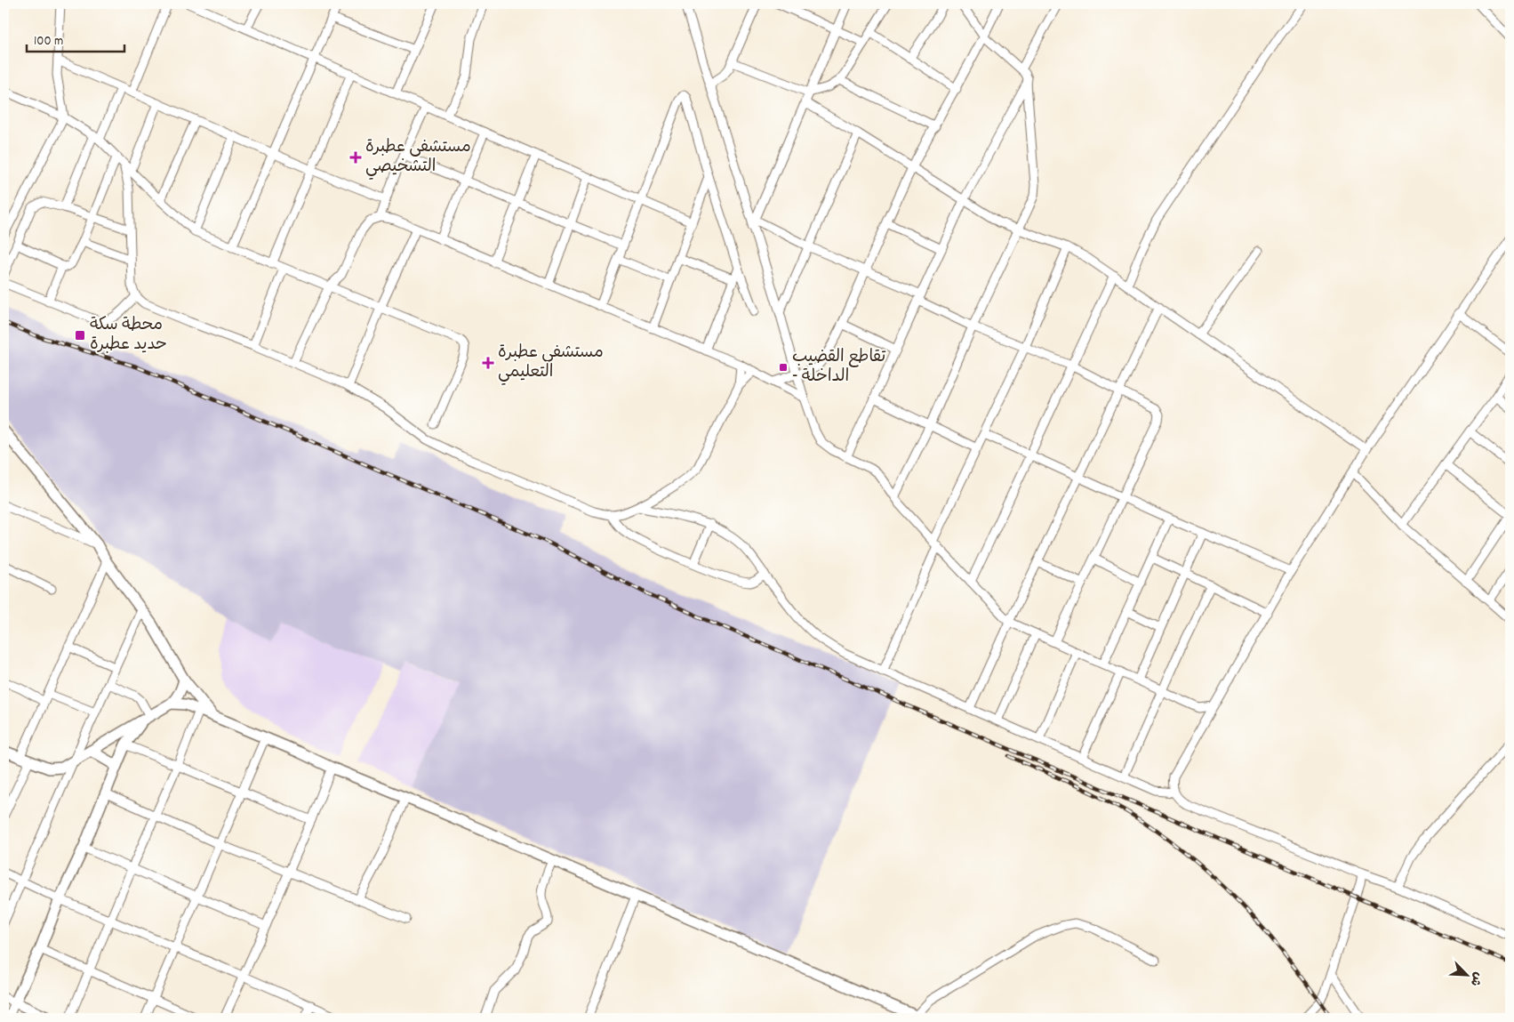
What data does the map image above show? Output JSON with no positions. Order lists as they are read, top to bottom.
{
  "places": {
    "health": ["مستشفى عطبرة التشخيصي", "مستشفى عطبرة التعليمي"],
    "transit": ["محطة سكة حديد عطبرة", "تقاطع القضيب - الداخلة"]
  },
  "scale_bar": "100 m",
  "north": "bottom right"
}
